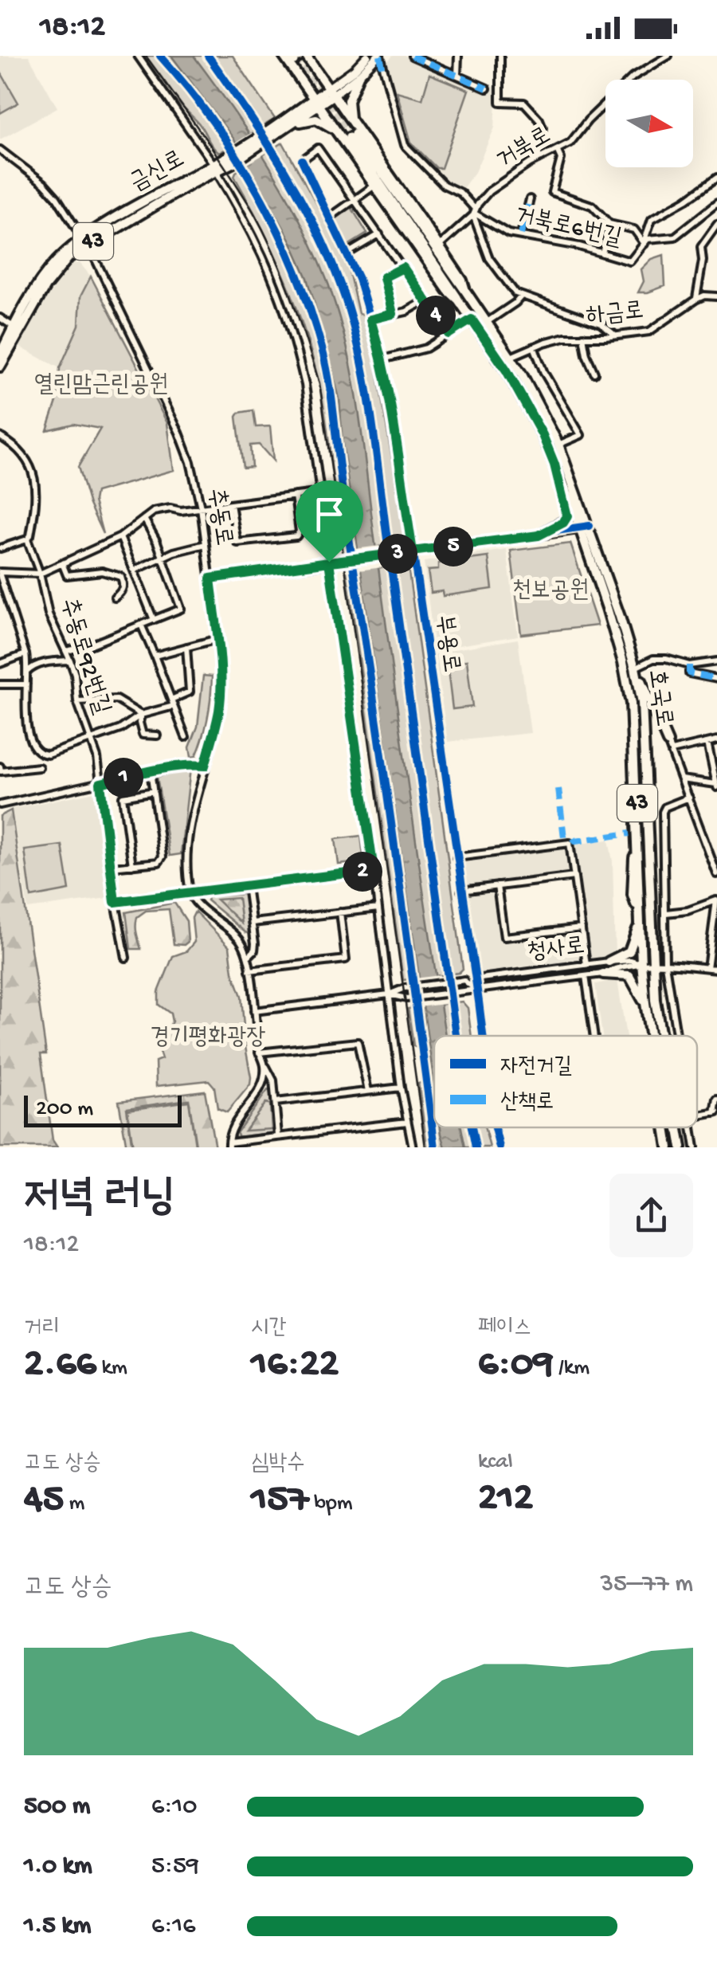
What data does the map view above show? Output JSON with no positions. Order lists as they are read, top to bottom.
{
  "streets": {
    "main road": ["금신로", "43", "호국로"],
    "street": [
      "거북로",
      "거북로6번길",
      "하금로",
      "추동로",
      "부용로",
      "추동로92번길",
      "청사로"
    ]
  },
  "crossings": [
    ["거북로", "거북로6번길"],
    ["거북로", "호국로"],
    ["금신로", "43"],
    ["금신로", "추동로"],
    ["43", "호국로"],
    ["하금로", "호국로"],
    ["추동로", "추동로92번길"],
    ["부용로", "청사로"],
    ["호국로", "청사로"]
  ],
  "parks": ["열린맘근린공원", "천보공원", "경기평화광장"],
  "legend": ["자전거길", "산책로"],
  "scale_bar": "200 m",
  "north": "right",
  "page": {
    "status": "18:12",
    "pins": [
      "4",
      "5",
      "3",
      "1",
      "2"
    ],
    "scale": "200 m",
    "heading": ["저녁 러닝", "18:12"],
    "stats": [
      ["거리", "2.66 km"],
      ["시간", "16:22"],
      ["페이스", "6:09 /km"],
      ["고도 상승", "45 m"],
      ["심박수", "157 bpm"],
      ["kcal", "212"]
    ],
    "chart": ["고도 상승", "35–77 m"],
    "list": [
      {
        "name": "500 m",
        "note": "6:10"
      },
      {
        "name": "1.0 km",
        "note": "5:59"
      },
      {
        "name": "1.5 km",
        "note": "6:16"
      }
    ]
  }
}
